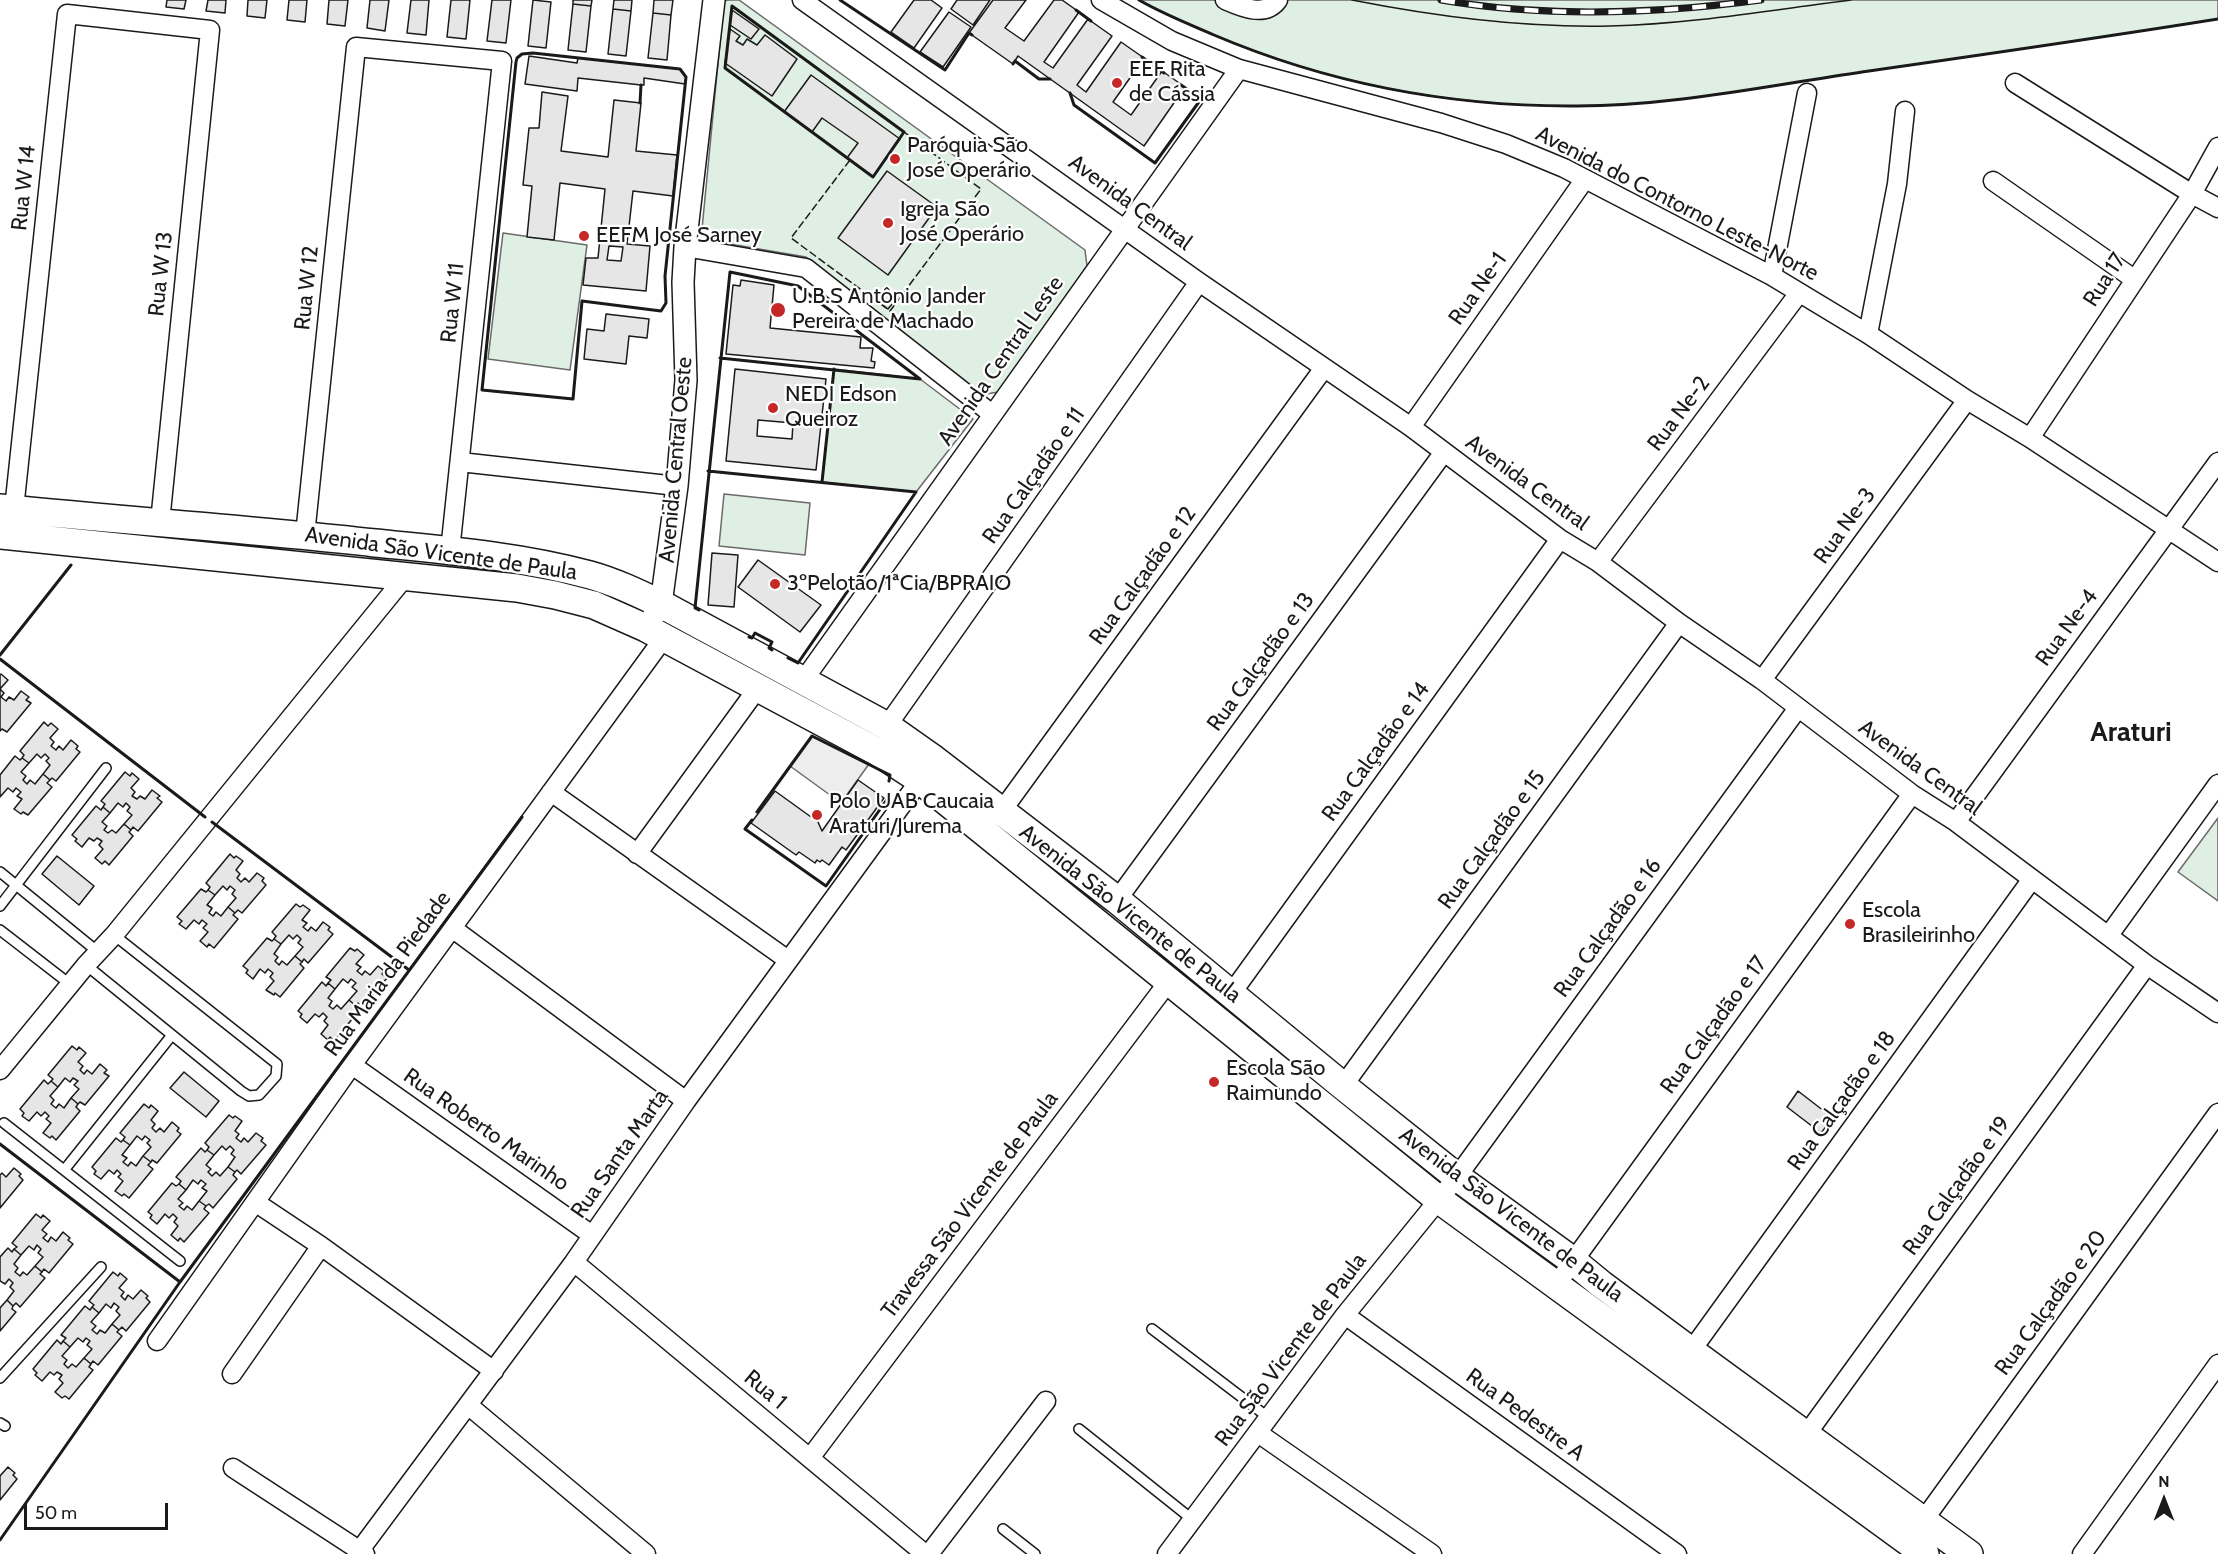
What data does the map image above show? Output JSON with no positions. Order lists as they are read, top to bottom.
{
  "streets": {
    "main road": ["Avenida São Vicente de Paula"],
    "street": [
      "Rua W 14",
      "Avenida Central",
      "Avenida do Contorno Leste-Norte",
      "Rua W 13",
      "Rua 17",
      "Rua W 12",
      "Rua Ne-1",
      "Rua W 11",
      "Avenida Central Leste",
      "Rua Ne-2",
      "Avenida Central Oeste",
      "Rua Calçadão e 11",
      "Rua Ne-3",
      "Rua Calçadão e 12",
      "Rua Ne-4",
      "Rua Calçadão e 13",
      "Rua Calçadão e 14",
      "Rua Calçadão e 15",
      "Rua Calçadão e 16",
      "Rua Maria da Piedade",
      "Rua Calçadão e 17",
      "Rua Calçadão e 18",
      "Rua Roberto Marinho",
      "Rua Santa Marta",
      "Rua Calçadão e 19",
      "Travessa São Vicente de Paula",
      "Rua Calçadão e 20",
      "Rua São Vicente de Paula",
      "Rua 1",
      "Rua Pedestre A"
    ]
  },
  "crossings": [
    ["Rua W 14", "Rua W 13"],
    ["Rua W 14", "Avenida São Vicente de Paula"],
    ["Avenida Central", "Rua Ne-1"],
    ["Avenida Central", "Avenida Central Leste"],
    ["Avenida Central", "Rua Ne-2"],
    ["Avenida Central", "Rua Calçadão e 11"],
    ["Avenida Central", "Rua Ne-3"],
    ["Avenida Central", "Rua Calçadão e 12"],
    ["Avenida Central", "Rua Ne-4"],
    ["Avenida Central", "Rua Calçadão e 13"],
    ["Avenida Central", "Rua Calçadão e 14"],
    ["Avenida Central", "Rua Calçadão e 15"],
    ["Avenida Central", "Rua Calçadão e 16"],
    ["Avenida Central", "Rua Calçadão e 17"],
    ["Avenida Central", "Rua Calçadão e 18"],
    ["Avenida Central", "Rua Calçadão e 19"],
    ["Avenida do Contorno Leste-Norte", "Rua 17"],
    ["Avenida do Contorno Leste-Norte", "Rua Ne-1"],
    ["Avenida do Contorno Leste-Norte", "Avenida Central Leste"],
    ["Avenida do Contorno Leste-Norte", "Rua Ne-2"],
    ["Avenida do Contorno Leste-Norte", "Rua Ne-3"],
    ["Avenida do Contorno Leste-Norte", "Rua Ne-4"],
    ["Rua W 13", "Avenida São Vicente de Paula"],
    ["Rua W 12", "Rua W 11"],
    ["Rua W 12", "Avenida São Vicente de Paula"],
    ["Rua W 11", "Avenida São Vicente de Paula"],
    ["Avenida Central Leste", "Avenida São Vicente de Paula"],
    ["Avenida Central Oeste", "Avenida São Vicente de Paula"],
    ["Avenida Central Oeste", "Rua Maria da Piedade"],
    ["Rua Calçadão e 11", "Avenida São Vicente de Paula"],
    ["Avenida São Vicente de Paula", "Rua Calçadão e 12"],
    ["Avenida São Vicente de Paula", "Rua Calçadão e 13"],
    ["Avenida São Vicente de Paula", "Rua Calçadão e 14"],
    ["Avenida São Vicente de Paula", "Rua Calçadão e 15"],
    ["Avenida São Vicente de Paula", "Rua Calçadão e 16"],
    ["Avenida São Vicente de Paula", "Rua Maria da Piedade"],
    ["Avenida São Vicente de Paula", "Rua Calçadão e 17"],
    ["Avenida São Vicente de Paula", "Rua Calçadão e 18"],
    ["Avenida São Vicente de Paula", "Rua Santa Marta"],
    ["Avenida São Vicente de Paula", "Rua Calçadão e 19"],
    ["Avenida São Vicente de Paula", "Travessa São Vicente de Paula"],
    ["Avenida São Vicente de Paula", "Rua Calçadão e 20"],
    ["Avenida São Vicente de Paula", "Rua São Vicente de Paula"],
    ["Rua Calçadão e 16", "Rua São Vicente de Paula"],
    ["Rua Maria da Piedade", "Rua Roberto Marinho"],
    ["Rua Roberto Marinho", "Rua Santa Marta"],
    ["Rua Santa Marta", "Rua 1"],
    ["Travessa São Vicente de Paula", "Rua 1"],
    ["Rua São Vicente de Paula", "Rua Pedestre A"]
  ],
  "districts": ["Araturi"],
  "places": [
    "EEF Rita de Cássia",
    "Paróquia São José Operário",
    "Igreja São José Operário",
    "EEFM José Sarney",
    "U.B.S Antônio Jander Pereira de Machado",
    "NEDI Edson Queiroz",
    "3ºPelotão/1ªCia/BPRAIO",
    "Polo UAB Caucaia Araturi/Jurema",
    "Escola Brasileirinho",
    "Escola São Raimundo"
  ],
  "scale_bar": "50 m",
  "north": "top"
}
